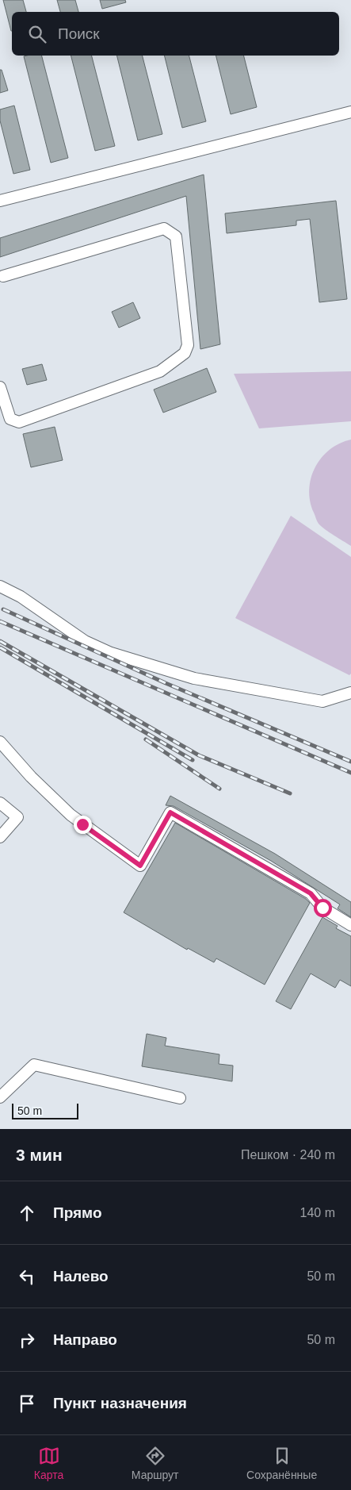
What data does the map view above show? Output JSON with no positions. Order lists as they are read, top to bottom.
{
  "scale_bar": "50 m",
  "page": {
    "search": "Поиск",
    "scale": "50 m",
    "heading": ["3 мин", "Пешком · 240 m"],
    "list": [
      ["Прямо", "140 m"],
      ["Налево", "50 m"],
      ["Направо", "50 m"],
      "Пункт назначения"
    ],
    "nav": ["Карта", "Маршрут", "Сохранённые"]
  }
}
